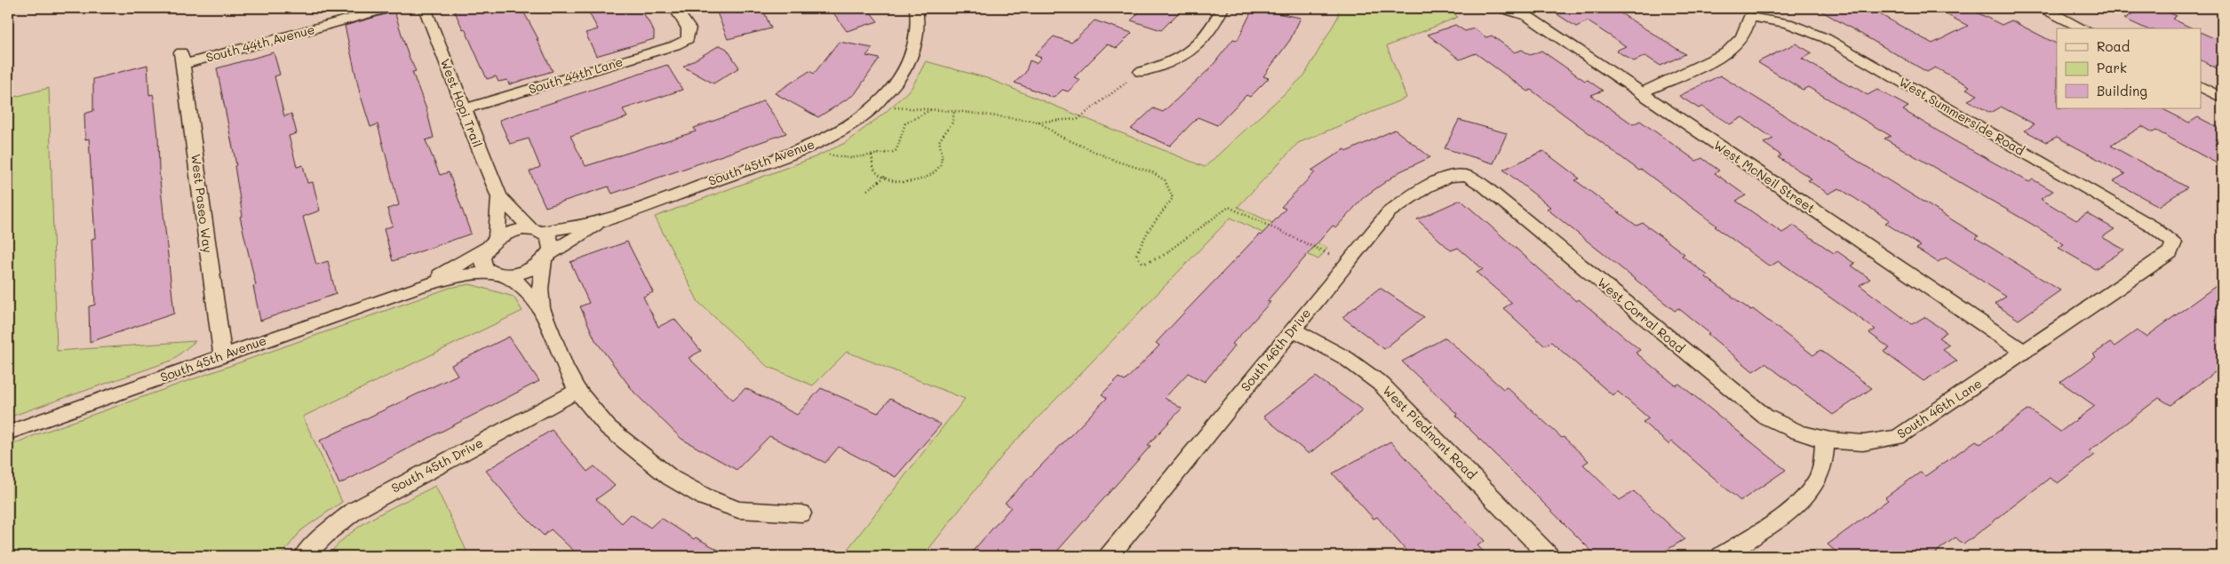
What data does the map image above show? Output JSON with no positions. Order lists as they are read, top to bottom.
{
  "streets": {
    "street": [
      "South 44th Avenue",
      "South 44th Lane",
      "West Hopi Trail",
      "West Summerside Road",
      "South 45th Avenue",
      "West McNeil Street",
      "West Paseo Way",
      "West Corral Road",
      "South 46th Drive",
      "South 46th Lane",
      "West Piedmont Road",
      "South 45th Drive"
    ]
  },
  "crossings": [
    ["South 44th Avenue", "West Paseo Way"],
    ["South 44th Lane", "West Hopi Trail"],
    ["West Hopi Trail", "South 45th Avenue"],
    ["West Hopi Trail", "South 45th Drive"],
    ["West Summerside Road", "South 46th Lane"],
    ["South 45th Avenue", "West Paseo Way"],
    ["West McNeil Street", "South 46th Lane"],
    ["West Corral Road", "South 46th Drive"],
    ["West Corral Road", "South 46th Lane"],
    ["South 46th Drive", "West Piedmont Road"]
  ],
  "legend": ["Road", "Park", "Building"]
}
